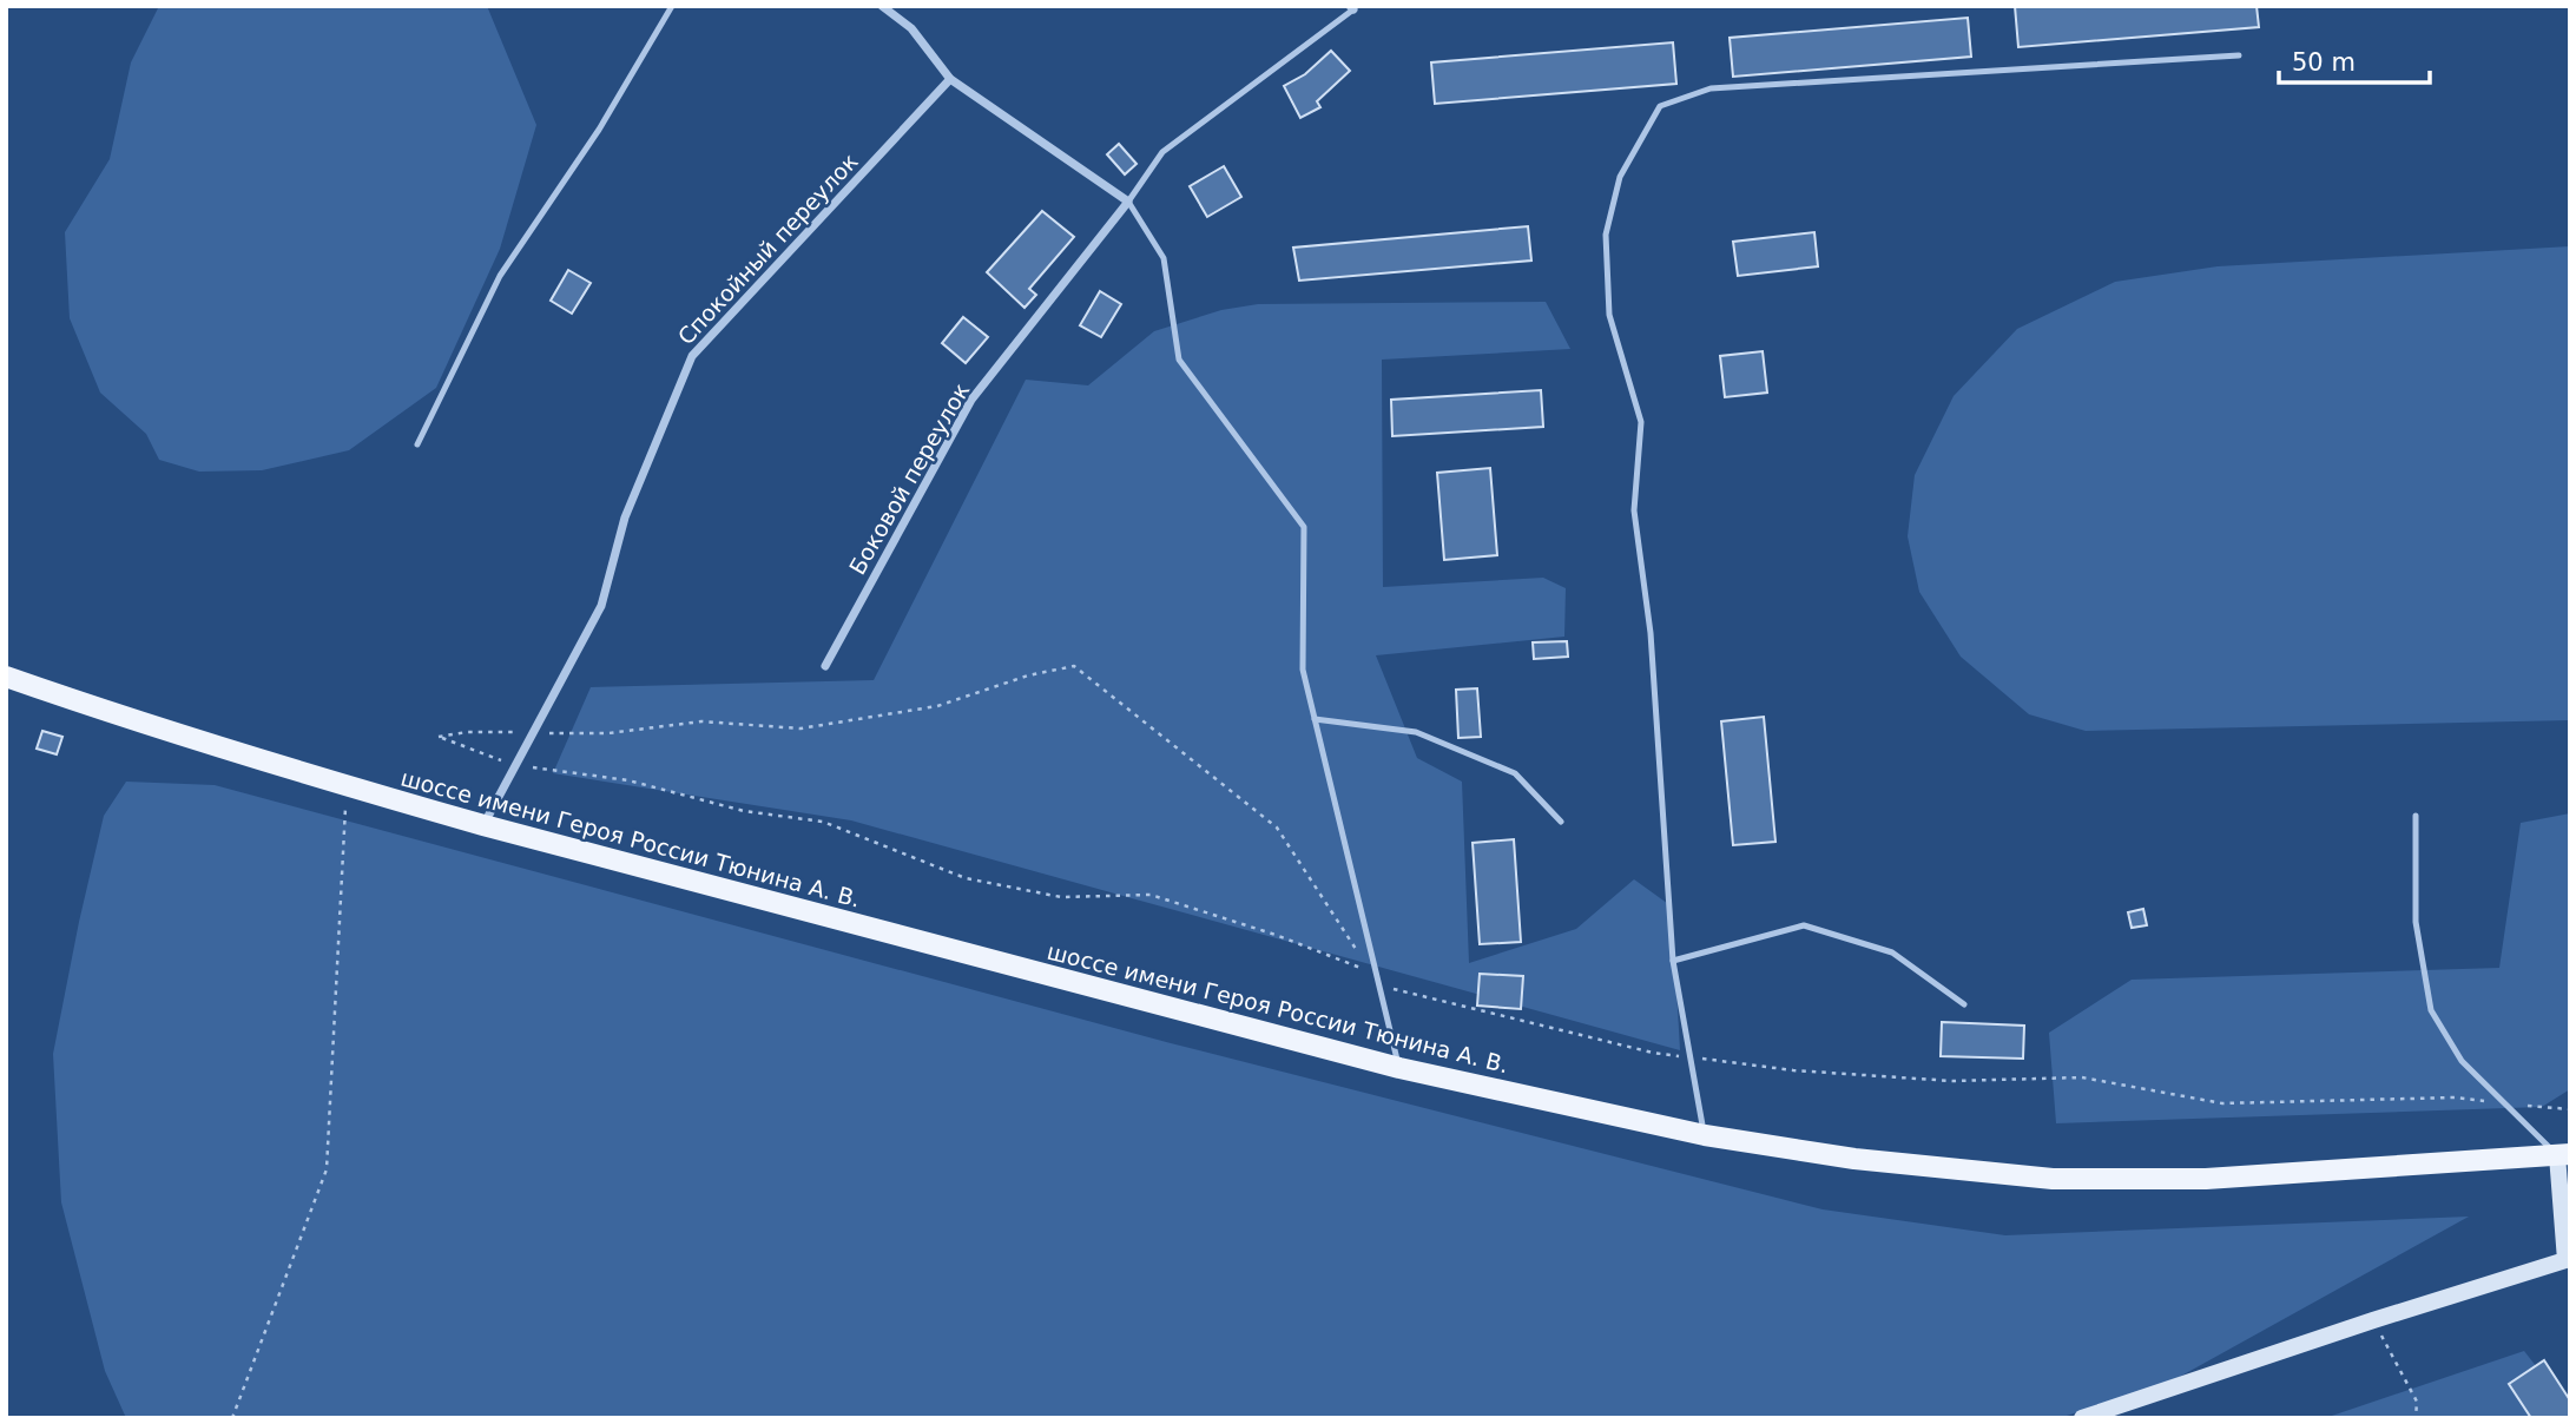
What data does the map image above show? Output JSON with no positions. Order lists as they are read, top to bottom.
{
  "streets": {
    "main road": ["шоссе имени Героя России Тюнина А. В."],
    "street": ["Спокойный переулок", "Боковой переулок"]
  },
  "crossings": [
    ["Спокойный переулок", "шоссе имени Героя России Тюнина А. В."]
  ],
  "scale_bar": "50 m"
}
